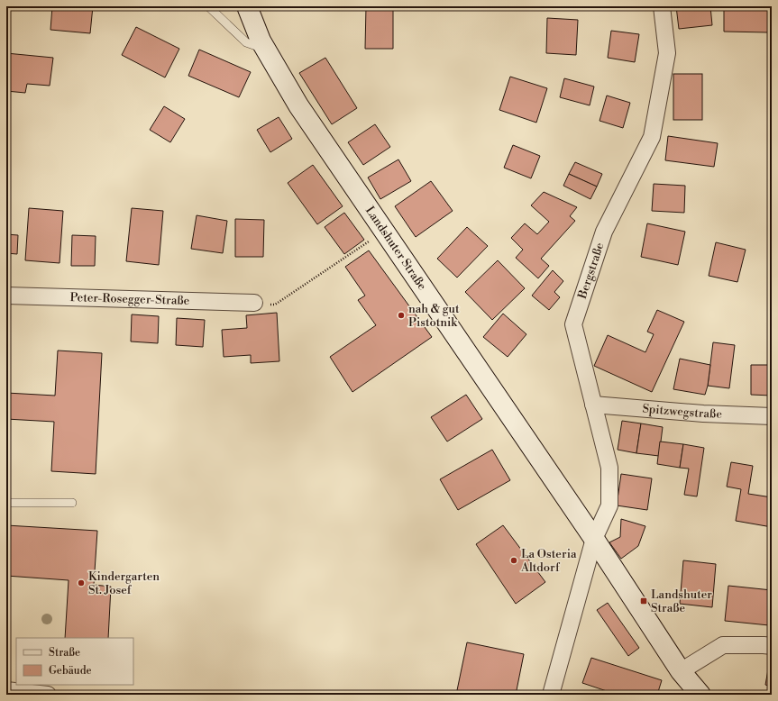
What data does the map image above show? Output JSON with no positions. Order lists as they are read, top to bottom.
{
  "streets": {
    "street": [
      "Landshuter Straße",
      "Bergstraße",
      "Peter-Rosegger-Straße",
      "Spitzwegstraße"
    ]
  },
  "crossings": [
    ["Landshuter Straße", "Bergstraße"],
    ["Bergstraße", "Spitzwegstraße"]
  ],
  "places": {
    "other": ["nah & gut Pistotnik", "La Osteria Altdorf", "Kindergarten St. Josef"],
    "transit": ["Landshuter Straße"]
  },
  "legend": ["Straße", "Gebäude"]
}
